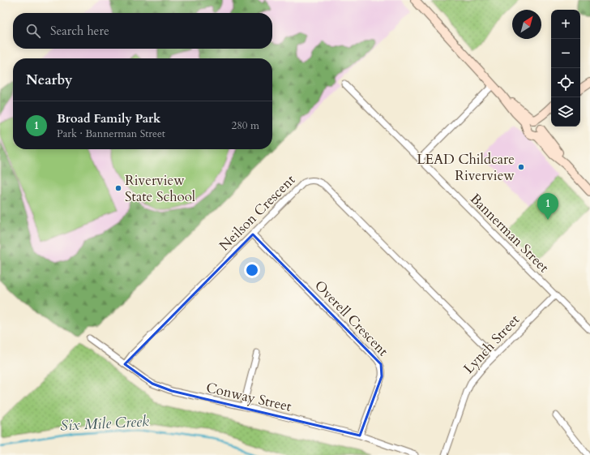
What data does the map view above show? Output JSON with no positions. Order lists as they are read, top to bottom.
{
  "streets": {
    "street": [
      "Neilson Crescent",
      "Bannerman Street",
      "Overell Crescent",
      "Lynch Street",
      "Conway Street"
    ]
  },
  "crossings": [
    ["Neilson Crescent", "Overell Crescent"],
    ["Neilson Crescent", "Lynch Street"],
    ["Neilson Crescent", "Conway Street"],
    ["Bannerman Street", "Lynch Street"],
    ["Overell Crescent", "Conway Street"]
  ],
  "water": ["Six Mile Creek"],
  "places": ["LEAD Childcare Riverview", "Riverview State School"],
  "north": "top right",
  "page": {
    "map_buttons": ["+", "−"],
    "search": "Search here",
    "heading": "Nearby",
    "list": [
      {
        "mark": "1",
        "name": "Broad Family Park",
        "note": "Park · Bannerman Street",
        "value": "280 m"
      }
    ],
    "pins": "1"
  }
}
